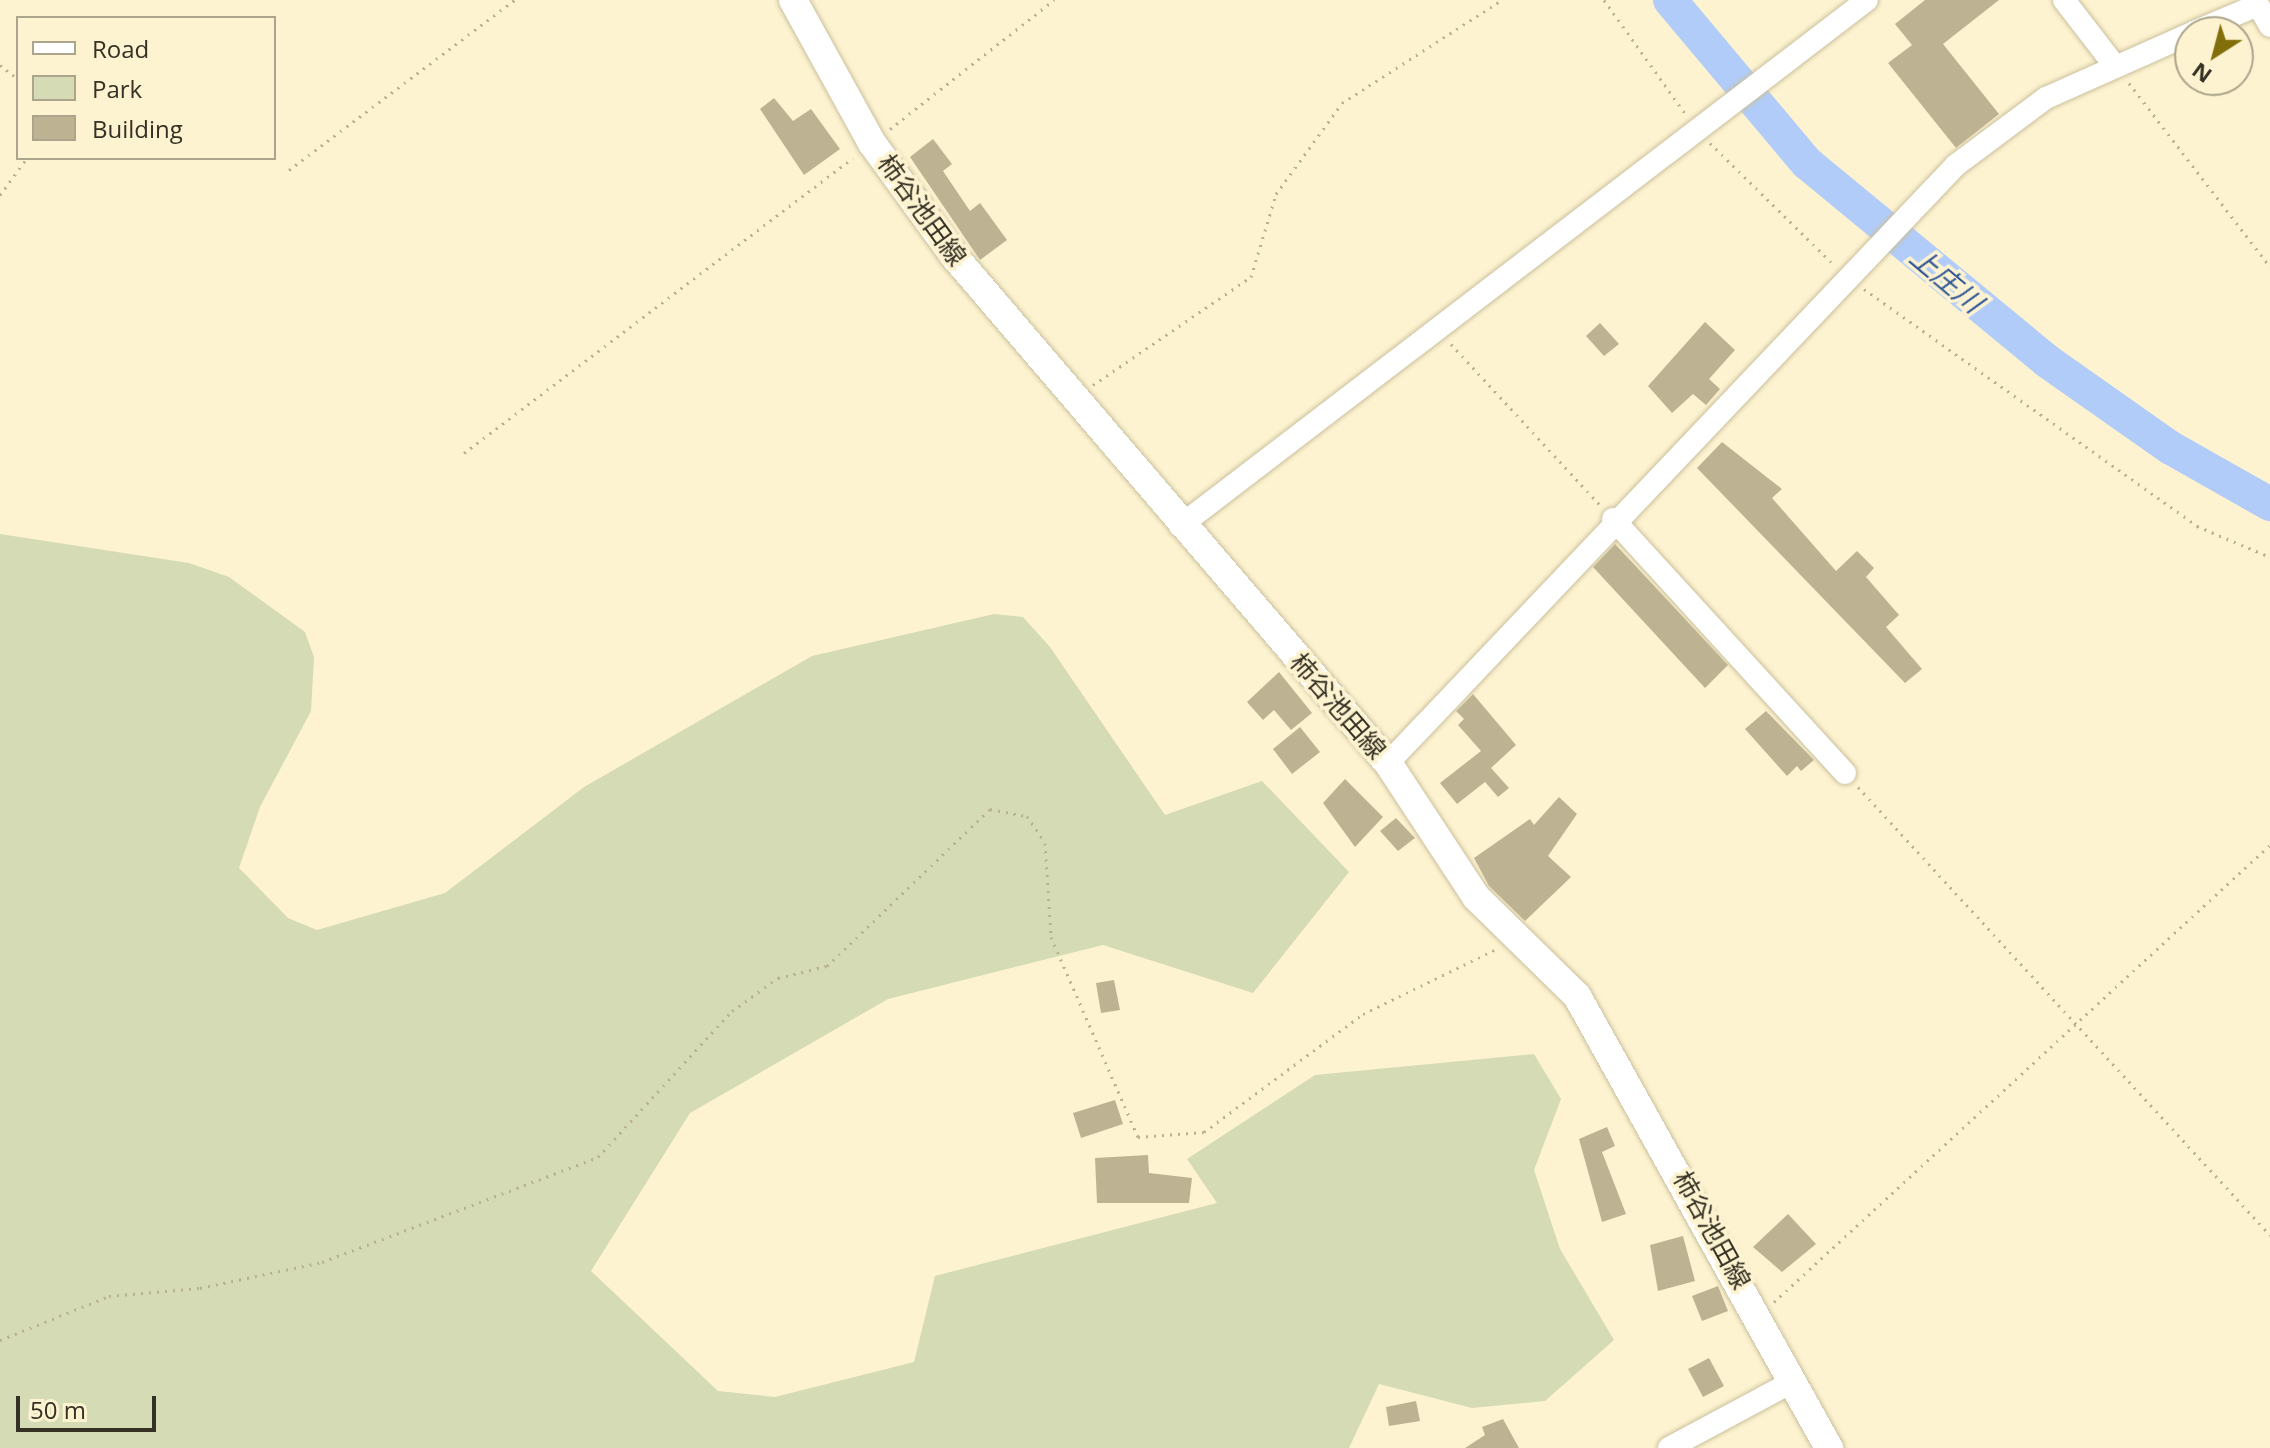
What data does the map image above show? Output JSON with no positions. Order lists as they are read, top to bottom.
{
  "streets": {
    "main road": ["柿谷池田線"]
  },
  "water": ["上庄川"],
  "legend": ["Road", "Park", "Building"],
  "scale_bar": "50 m",
  "north": "bottom left"
}
